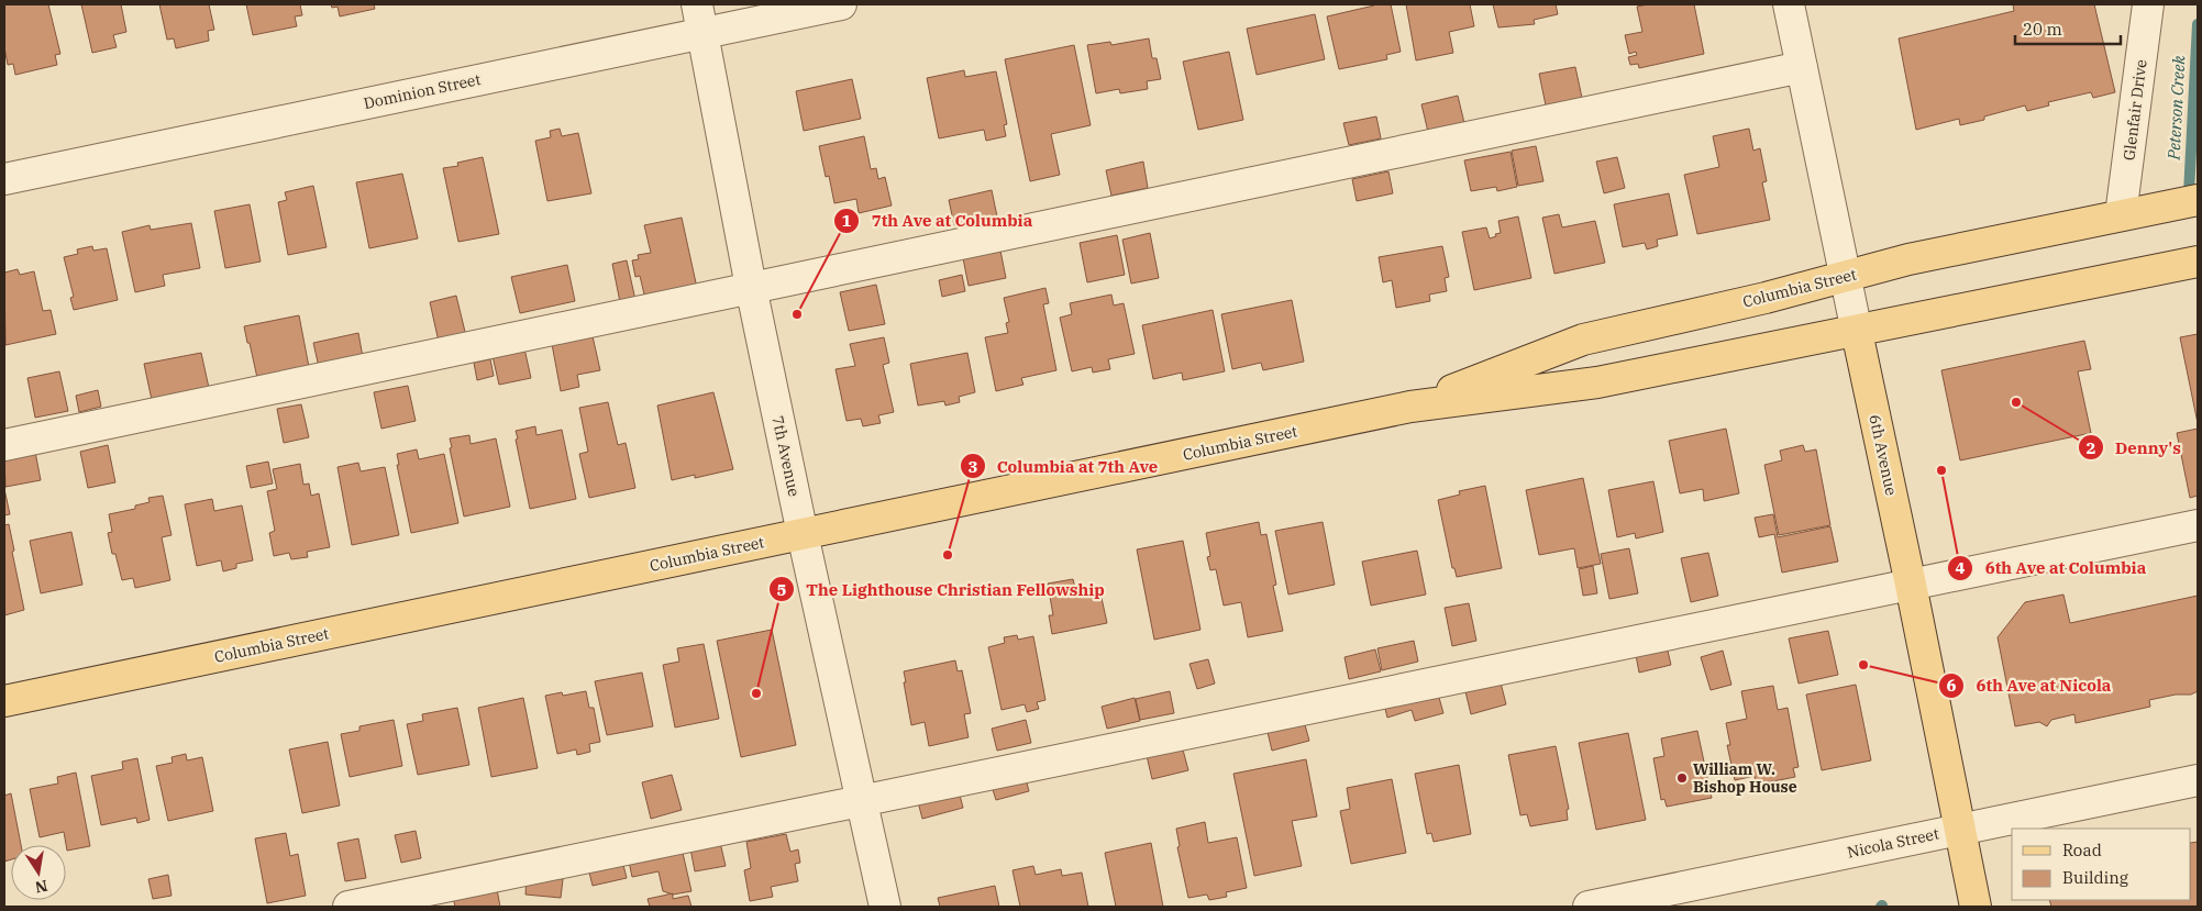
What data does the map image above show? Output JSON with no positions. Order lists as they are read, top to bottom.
{
  "streets": {
    "main road": ["Columbia Street", "6th Avenue"],
    "street": [
      "Dominion Street",
      "Glenfair Drive",
      "7th Avenue",
      "Nicola Street"
    ]
  },
  "crossings": [
    ["Dominion Street", "7th Avenue"],
    ["Glenfair Drive", "Columbia Street"],
    ["Columbia Street", "6th Avenue"],
    ["Columbia Street", "7th Avenue"],
    ["6th Avenue", "Nicola Street"]
  ],
  "water": ["Peterson Creek"],
  "places": [
    "7th Ave at Columbia",
    "Denny's",
    "6th Ave at Columbia",
    "Columbia at 7th Ave",
    "6th Ave at Nicola",
    "The Lighthouse Christian Fellowship",
    "William W. Bishop House"
  ],
  "legend": ["Road", "Building"],
  "scale_bar": "20 m",
  "north": "bottom"
}
